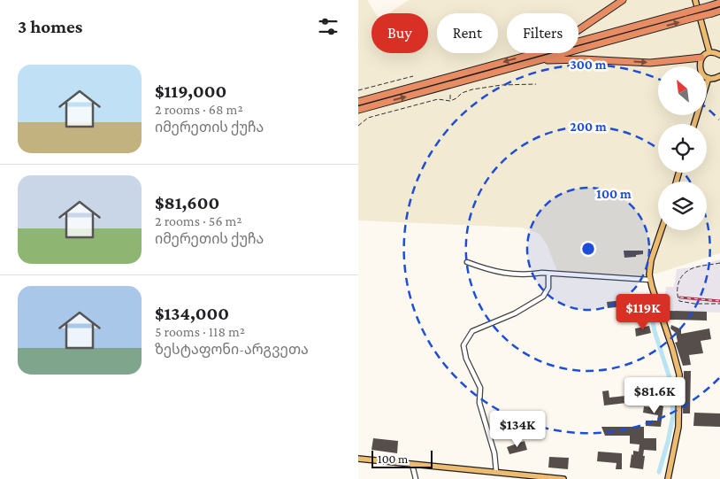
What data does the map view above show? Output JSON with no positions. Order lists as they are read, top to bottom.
{
  "scale_bar": "100 m",
  "north": "top left",
  "page": {
    "heading": "3 homes",
    "chip": ["Buy", "Rent", "Filters"],
    "list": [
      {
        "name": "$119,000",
        "note": "2 rooms · 68 m² · იმერეთის ქუჩა"
      },
      {
        "name": "$81,600",
        "note": "2 rooms · 56 m² · იმერეთის ქუჩა"
      },
      {
        "name": "$134,000",
        "note": "5 rooms · 118 m² · ზესტაფონი-არგვეთა"
      }
    ],
    "price": ["$119K", "$81.6K", "$134K"],
    "scale": "100 m"
  },
  "rings": ["300 m", "200 m", "100 m"]
}
